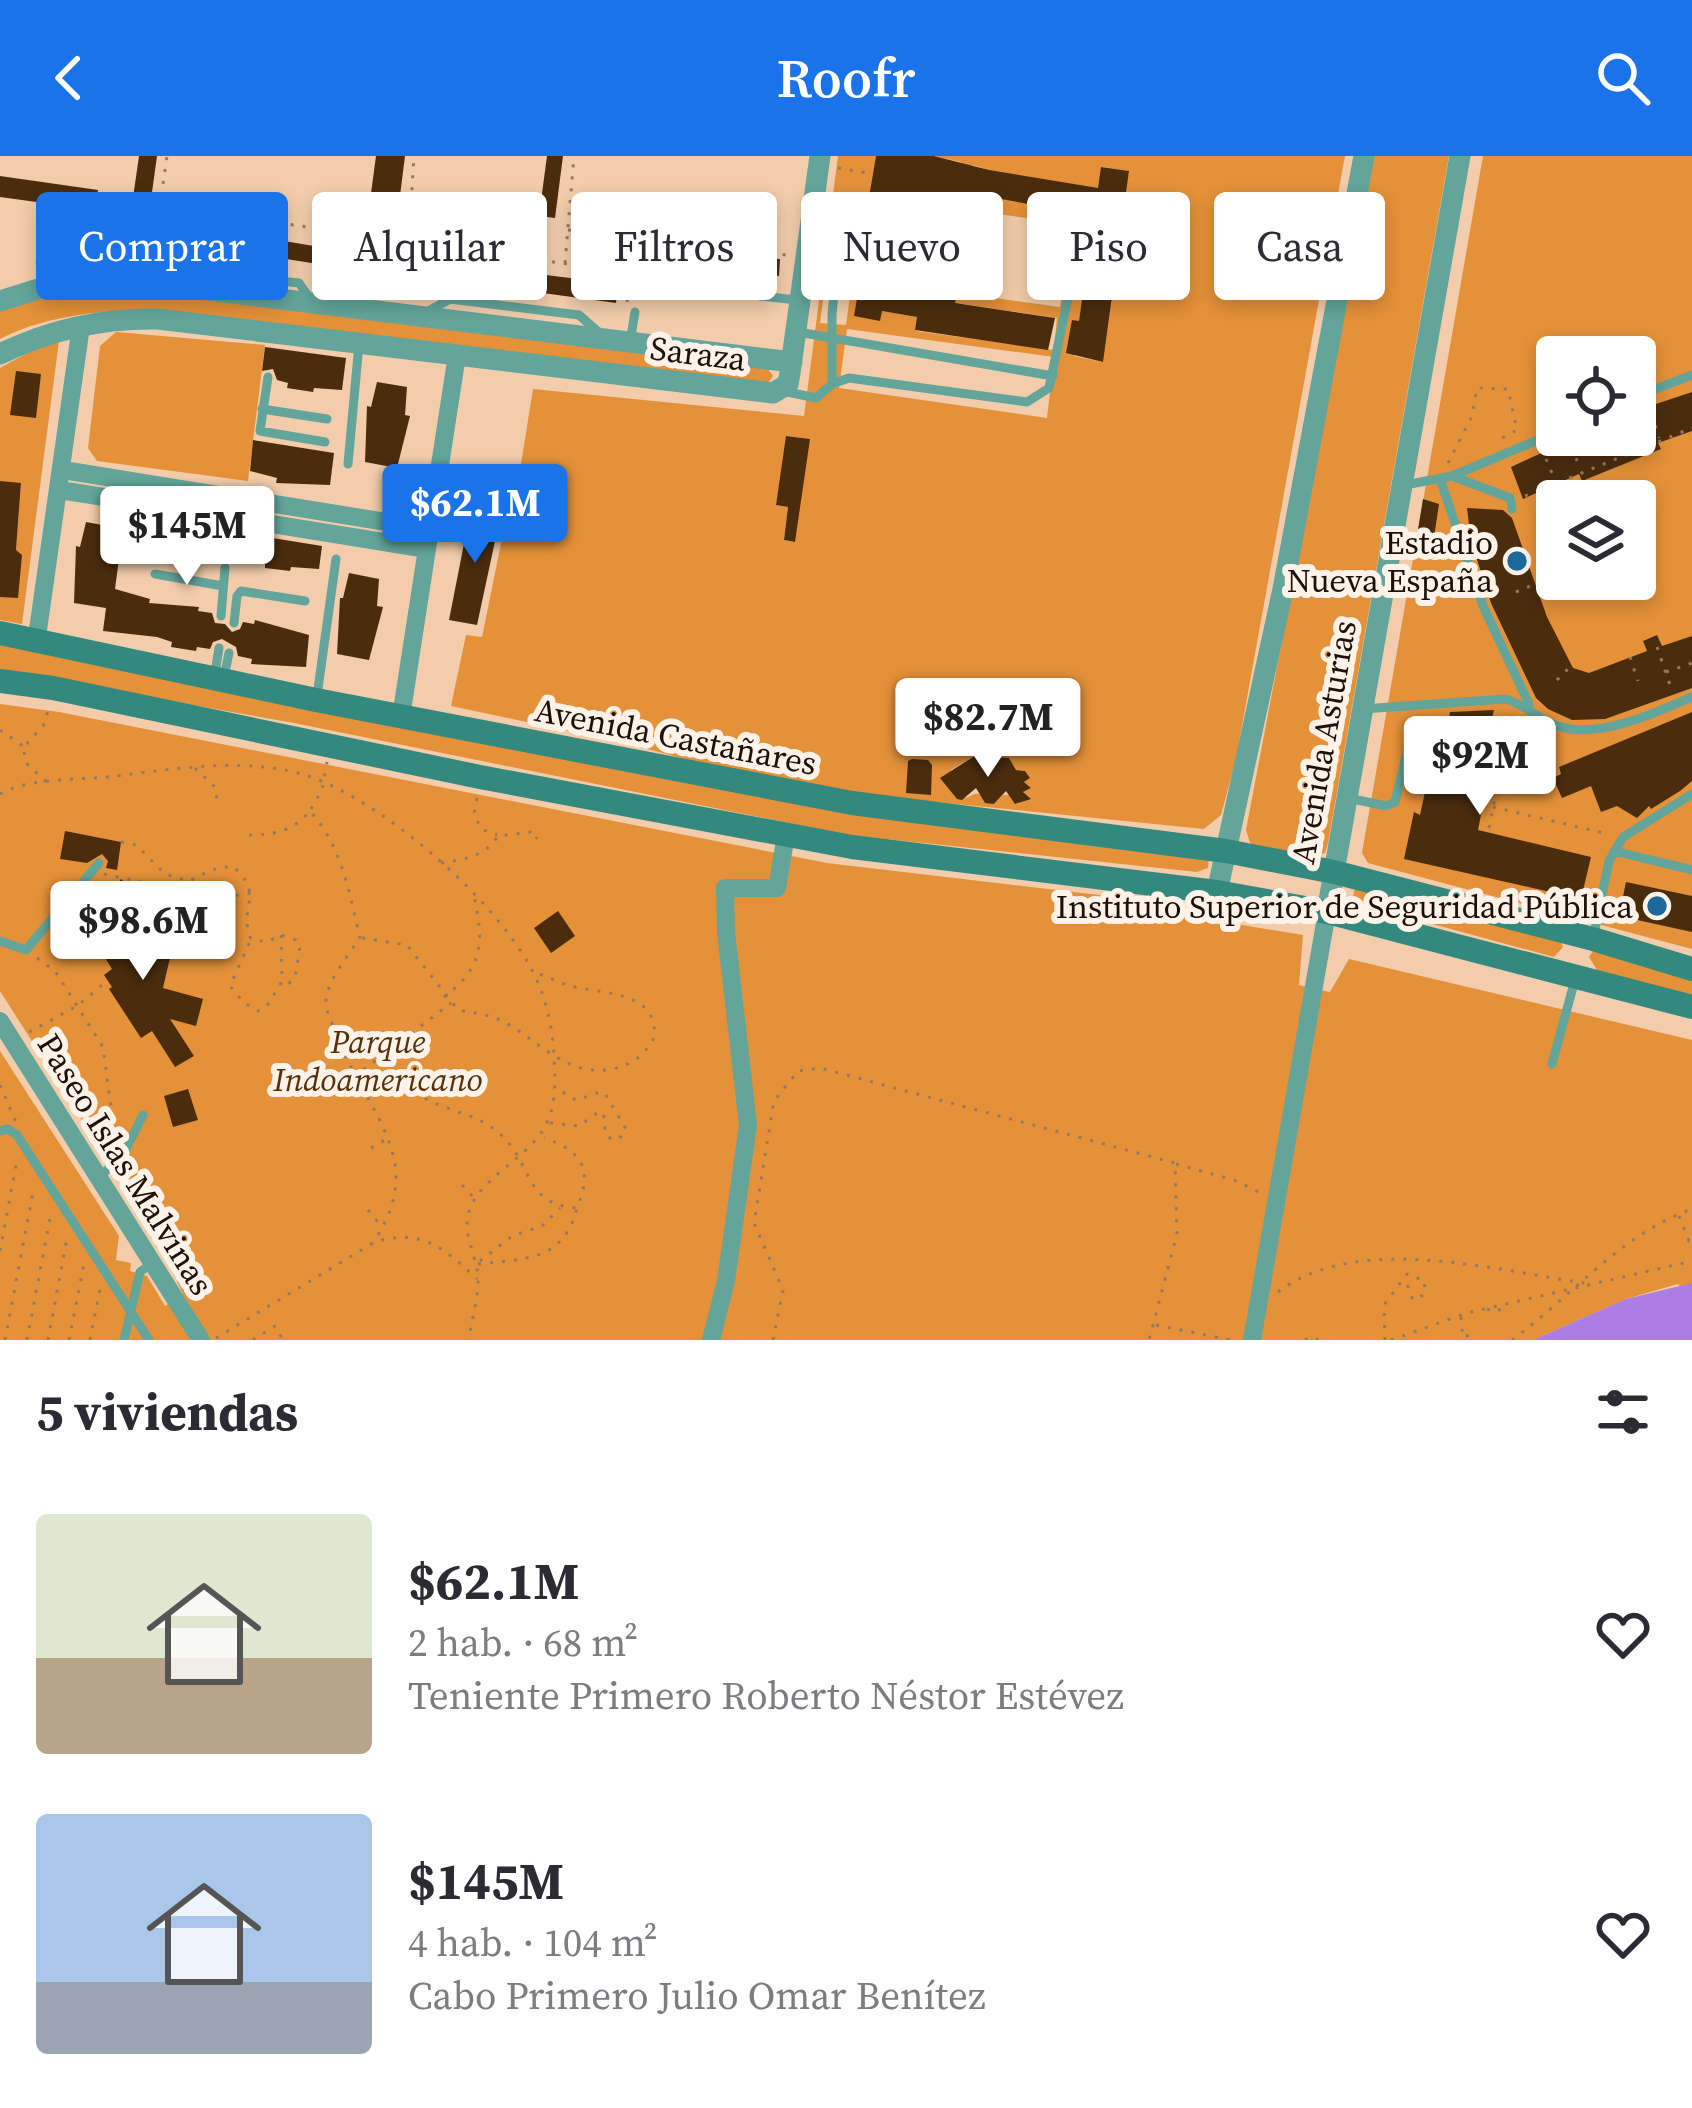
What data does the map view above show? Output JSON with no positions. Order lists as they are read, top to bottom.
{
  "streets": {
    "main road": ["Avenida Castañares"],
    "street": ["Saraza", "Avenida Asturias", "Paseo Islas Malvinas"]
  },
  "crossings": [
    ["Avenida Castañares", "Avenida Asturias"]
  ],
  "parks": ["Parque Indoamericano"],
  "places": ["Estadio Nueva España", "Instituto Superior de Seguridad Pública"],
  "page": {
    "header": "Roofr",
    "chip": [
      "Comprar",
      "Alquilar",
      "Filtros",
      "Nuevo",
      "Piso",
      "Casa"
    ],
    "price": [
      "$62.1M",
      "$145M",
      "$82.7M",
      "$92M",
      "$98.6M"
    ],
    "heading": "5 viviendas",
    "list": [
      {
        "name": "$62.1M",
        "note": "2 hab. · 68 m² · Teniente Primero Roberto Néstor Estévez"
      },
      {
        "name": "$145M",
        "note": "4 hab. · 104 m² · Cabo Primero Julio Omar Benítez"
      }
    ]
  }
}
